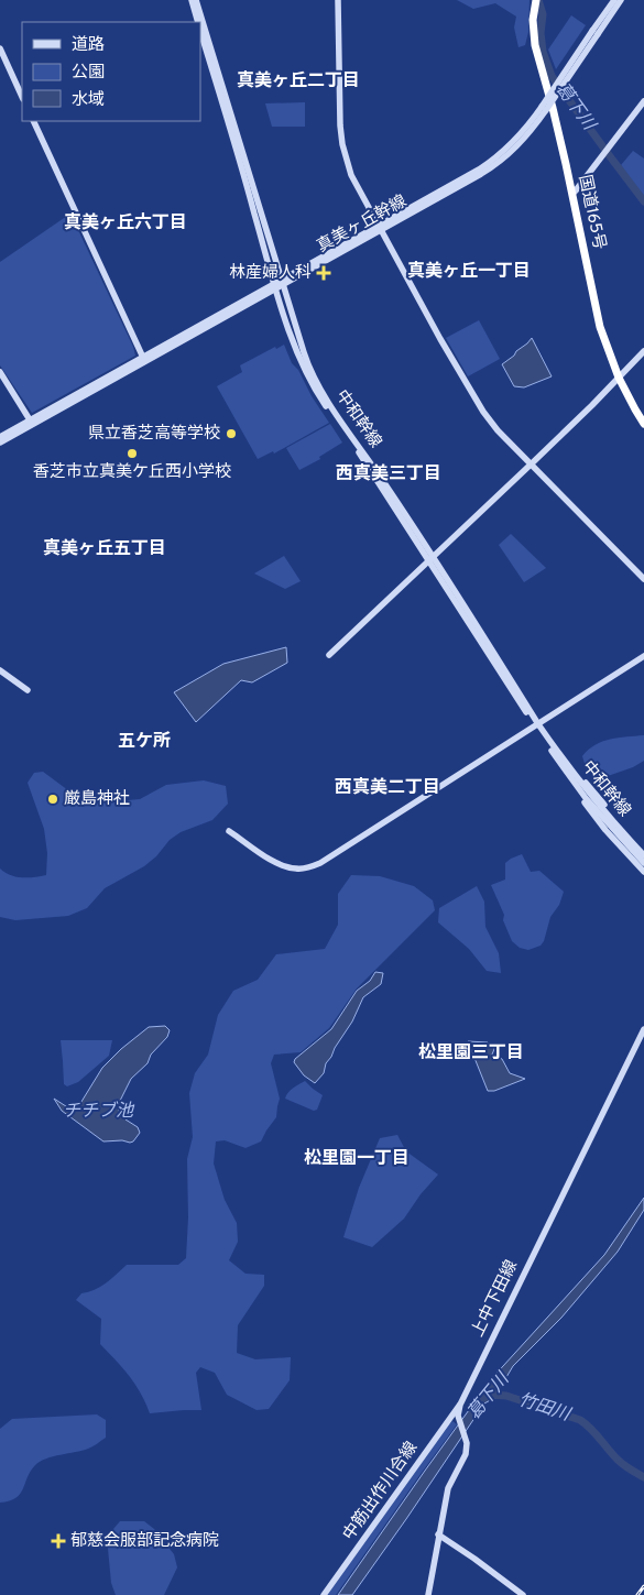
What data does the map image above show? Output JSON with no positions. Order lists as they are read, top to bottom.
{
  "streets": {
    "highway": ["国道165号"],
    "street": [
      "真美ヶ丘幹線",
      "中和幹線",
      "上中下田線",
      "中筋出作川合線"
    ]
  },
  "crossings": [
    ["真美ヶ丘幹線", "中和幹線"],
    ["上中下田線", "中筋出作川合線"]
  ],
  "districts": [
    "真美ヶ丘二丁目",
    "真美ヶ丘六丁目",
    "真美ヶ丘一丁目",
    "西真美三丁目",
    "真美ヶ丘五丁目",
    "五ケ所",
    "西真美二丁目",
    "松里園三丁目",
    "松里園一丁目"
  ],
  "water": ["葛下川", "チチブ池", "竹田川"],
  "places": {
    "health": ["林産婦人科", "郁慈会服部記念病院"],
    "other": ["県立香芝高等学校", "香芝市立真美ケ丘西小学校", "厳島神社"]
  },
  "legend": ["道路", "公園", "水域"]
}
